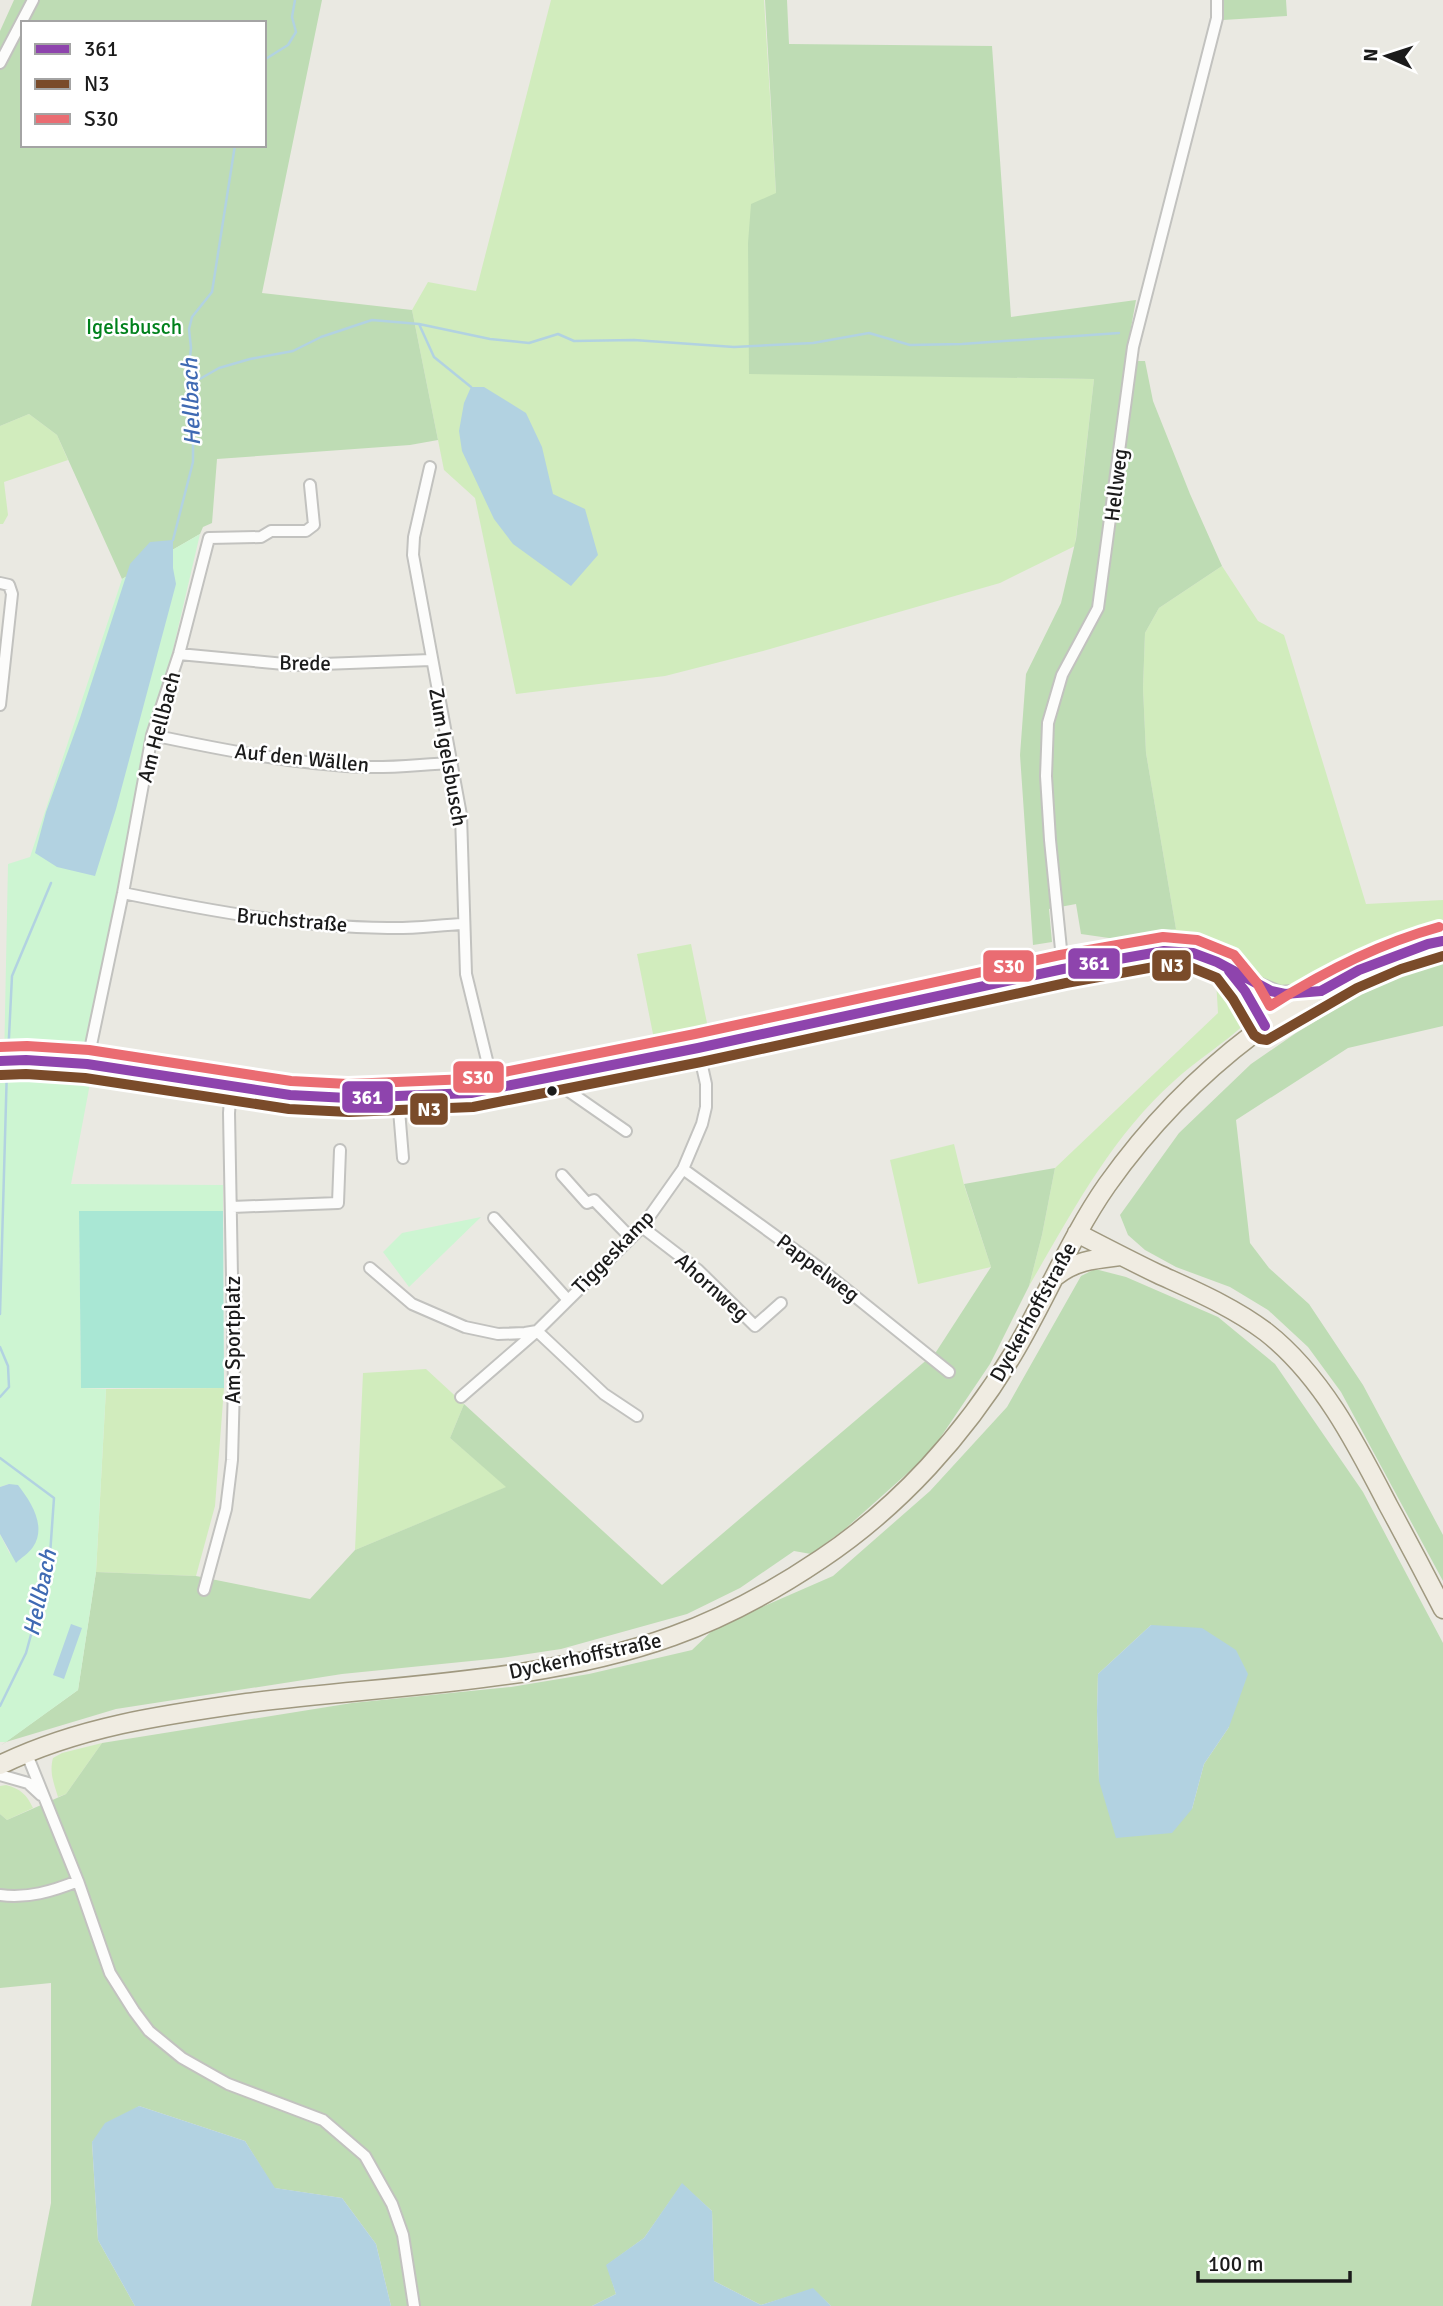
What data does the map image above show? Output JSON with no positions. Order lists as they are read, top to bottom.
{
  "streets": {
    "main road": ["Dyckerhoffstraße"],
    "street": [
      "Hellweg",
      "Brede",
      "Am Hellbach",
      "Zum Igelsbusch",
      "Auf den Wällen",
      "Bruchstraße",
      "Tiggeskamp",
      "Pappelweg",
      "Ahornweg",
      "Am Sportplatz"
    ]
  },
  "crossings": [
    ["Brede", "Am Hellbach"],
    ["Brede", "Zum Igelsbusch"],
    ["Am Hellbach", "Auf den Wällen"],
    ["Am Hellbach", "Bruchstraße"],
    ["Zum Igelsbusch", "Auf den Wällen"],
    ["Zum Igelsbusch", "Bruchstraße"],
    ["Tiggeskamp", "Pappelweg"],
    ["Tiggeskamp", "Ahornweg"]
  ],
  "water": ["Hellbach"],
  "parks": ["Igelsbusch"],
  "lines": ["transit line S30", "transit line 361", "transit line N3"],
  "legend": ["361", "N3", "S30"],
  "scale_bar": "100 m",
  "north": "left"
}
